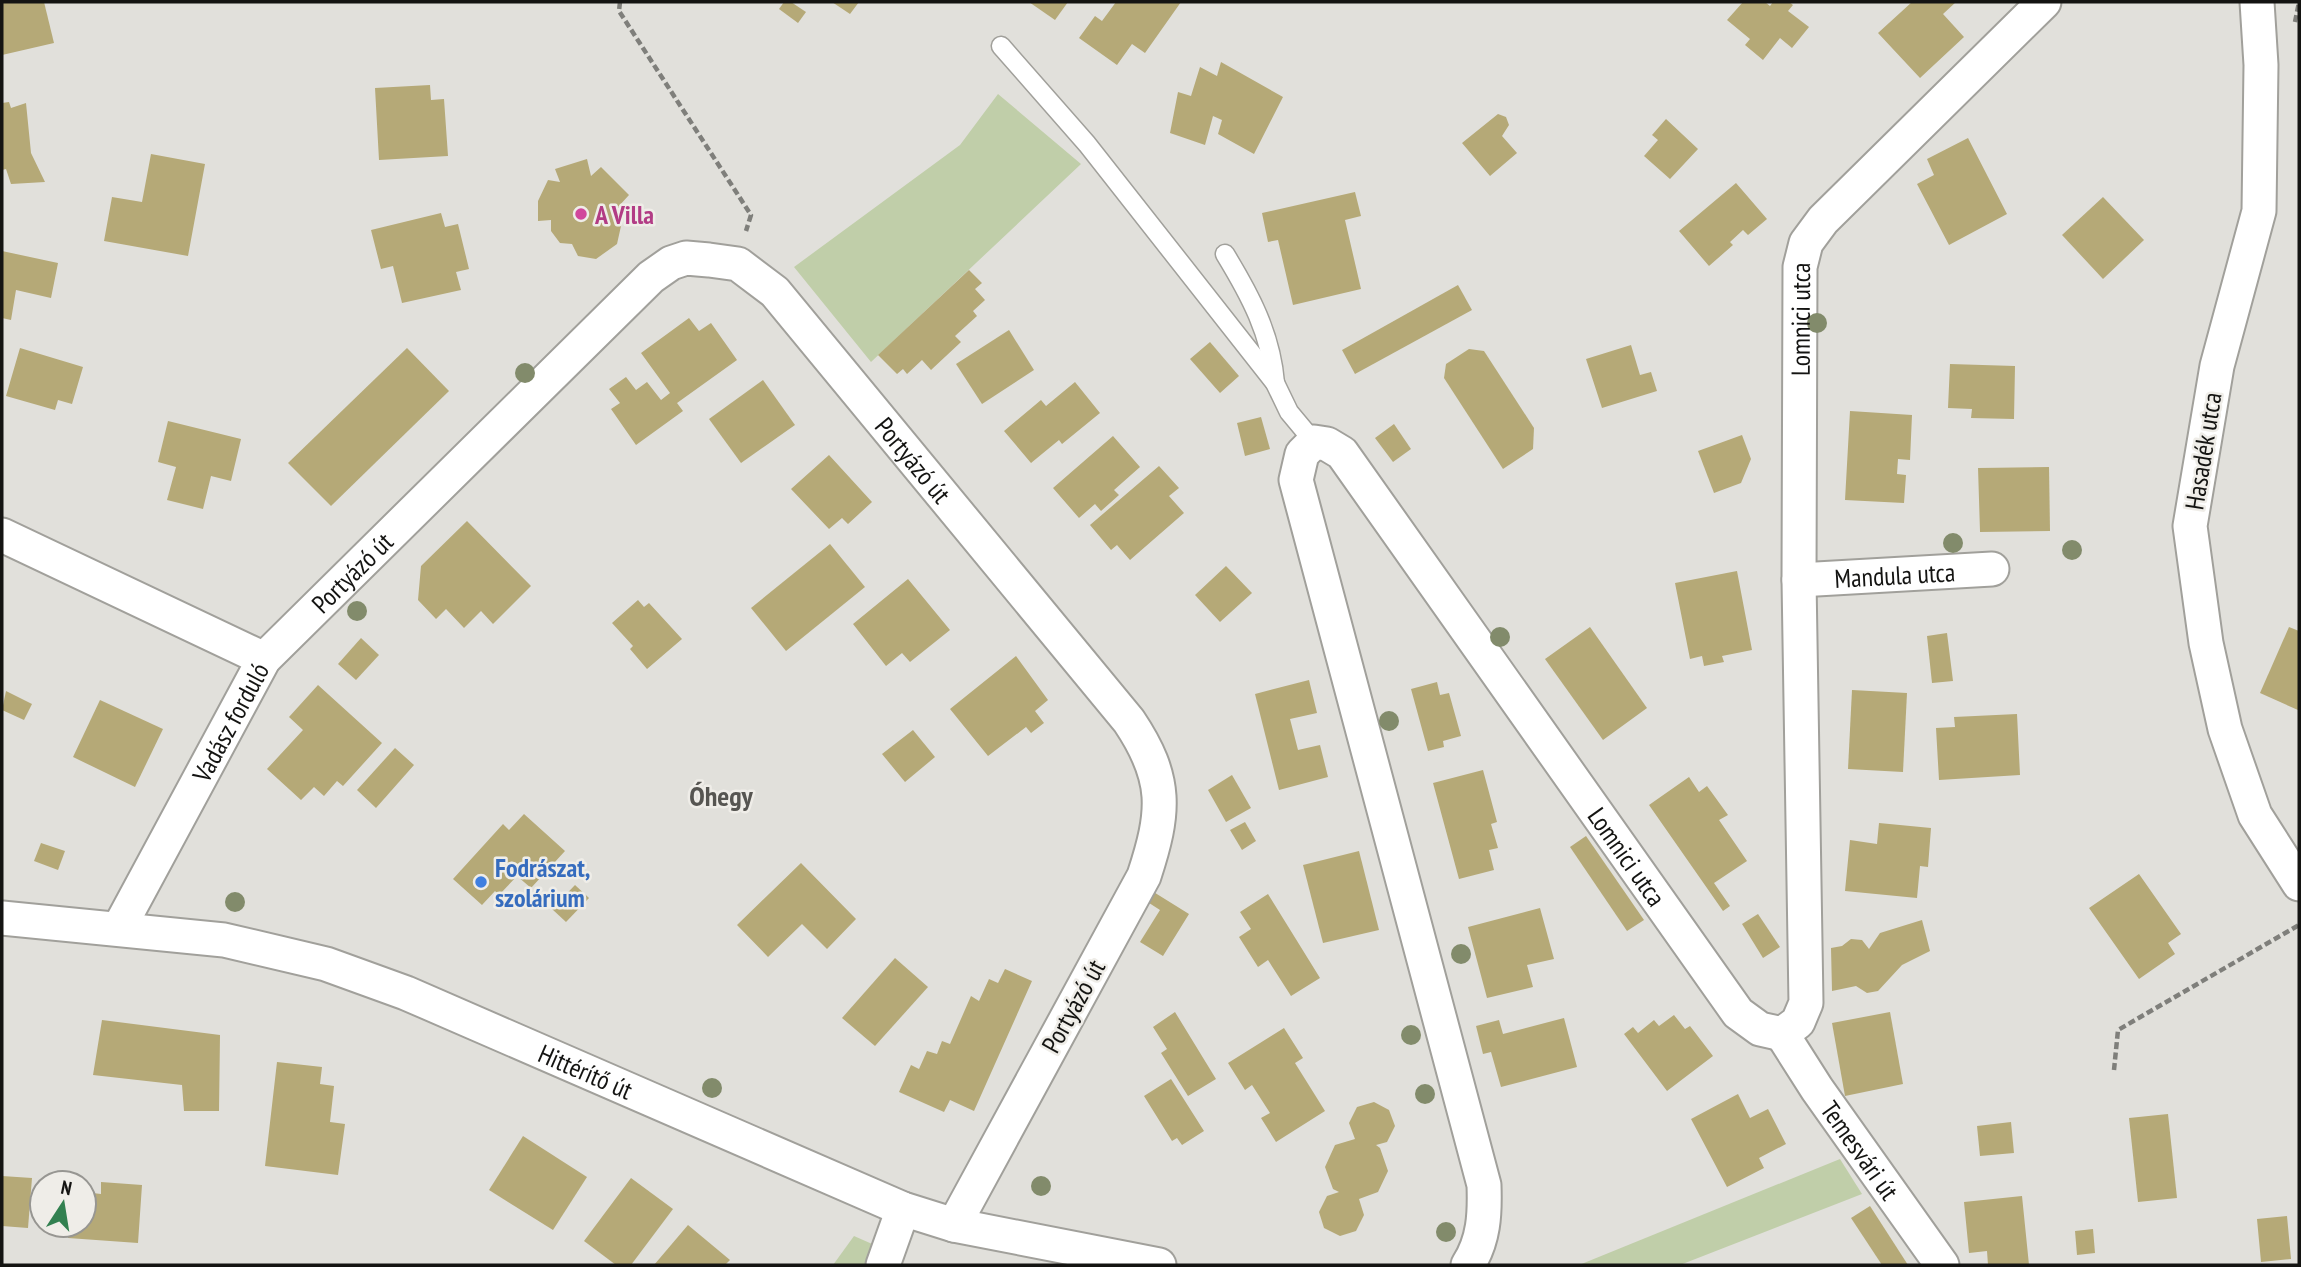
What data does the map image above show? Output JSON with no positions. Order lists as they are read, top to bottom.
{
  "streets": {
    "street": [
      "Lomnici utca",
      "Hasadék utca",
      "Portyázó út",
      "Mandula utca",
      "Vadász forduló",
      "Hittérítő út",
      "Temesvári út"
    ]
  },
  "crossings": [
    ["Lomnici utca", "Mandula utca"],
    ["Lomnici utca", "Temesvári út"],
    ["Portyázó út", "Vadász forduló"],
    ["Portyázó út", "Hittérítő út"],
    ["Vadász forduló", "Hittérítő út"]
  ],
  "districts": ["Óhegy"],
  "places": ["A Villa", "Fodrászat, szolárium"],
  "north": "top"
}
